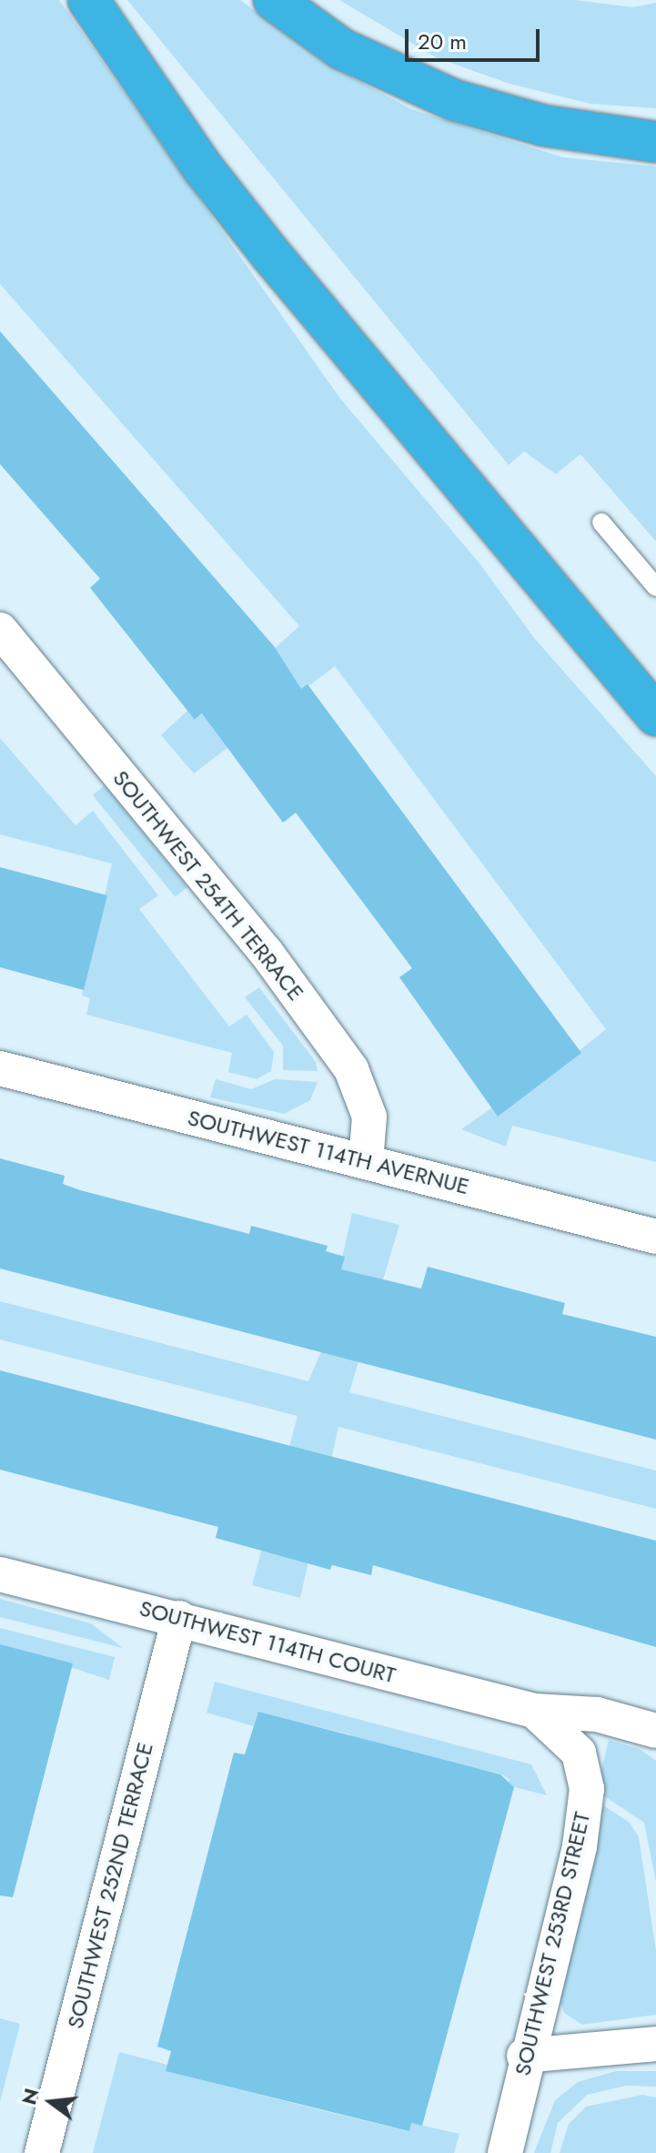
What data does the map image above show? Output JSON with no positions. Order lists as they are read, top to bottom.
{
  "streets": {
    "street": [
      "SOUTHWEST 254TH TERRACE",
      "SOUTHWEST 114TH AVERNUE",
      "SOUTHWEST 114TH COURT",
      "SOUTHWEST 252ND TERRACE",
      "SOUTHWEST 253RD STREET"
    ]
  },
  "crossings": [
    ["SOUTHWEST 254TH TERRACE", "SOUTHWEST 114TH AVERNUE"],
    ["SOUTHWEST 114TH COURT", "SOUTHWEST 252ND TERRACE"],
    ["SOUTHWEST 114TH COURT", "SOUTHWEST 253RD STREET"]
  ],
  "scale_bar": "20 m",
  "north": "left"
}
